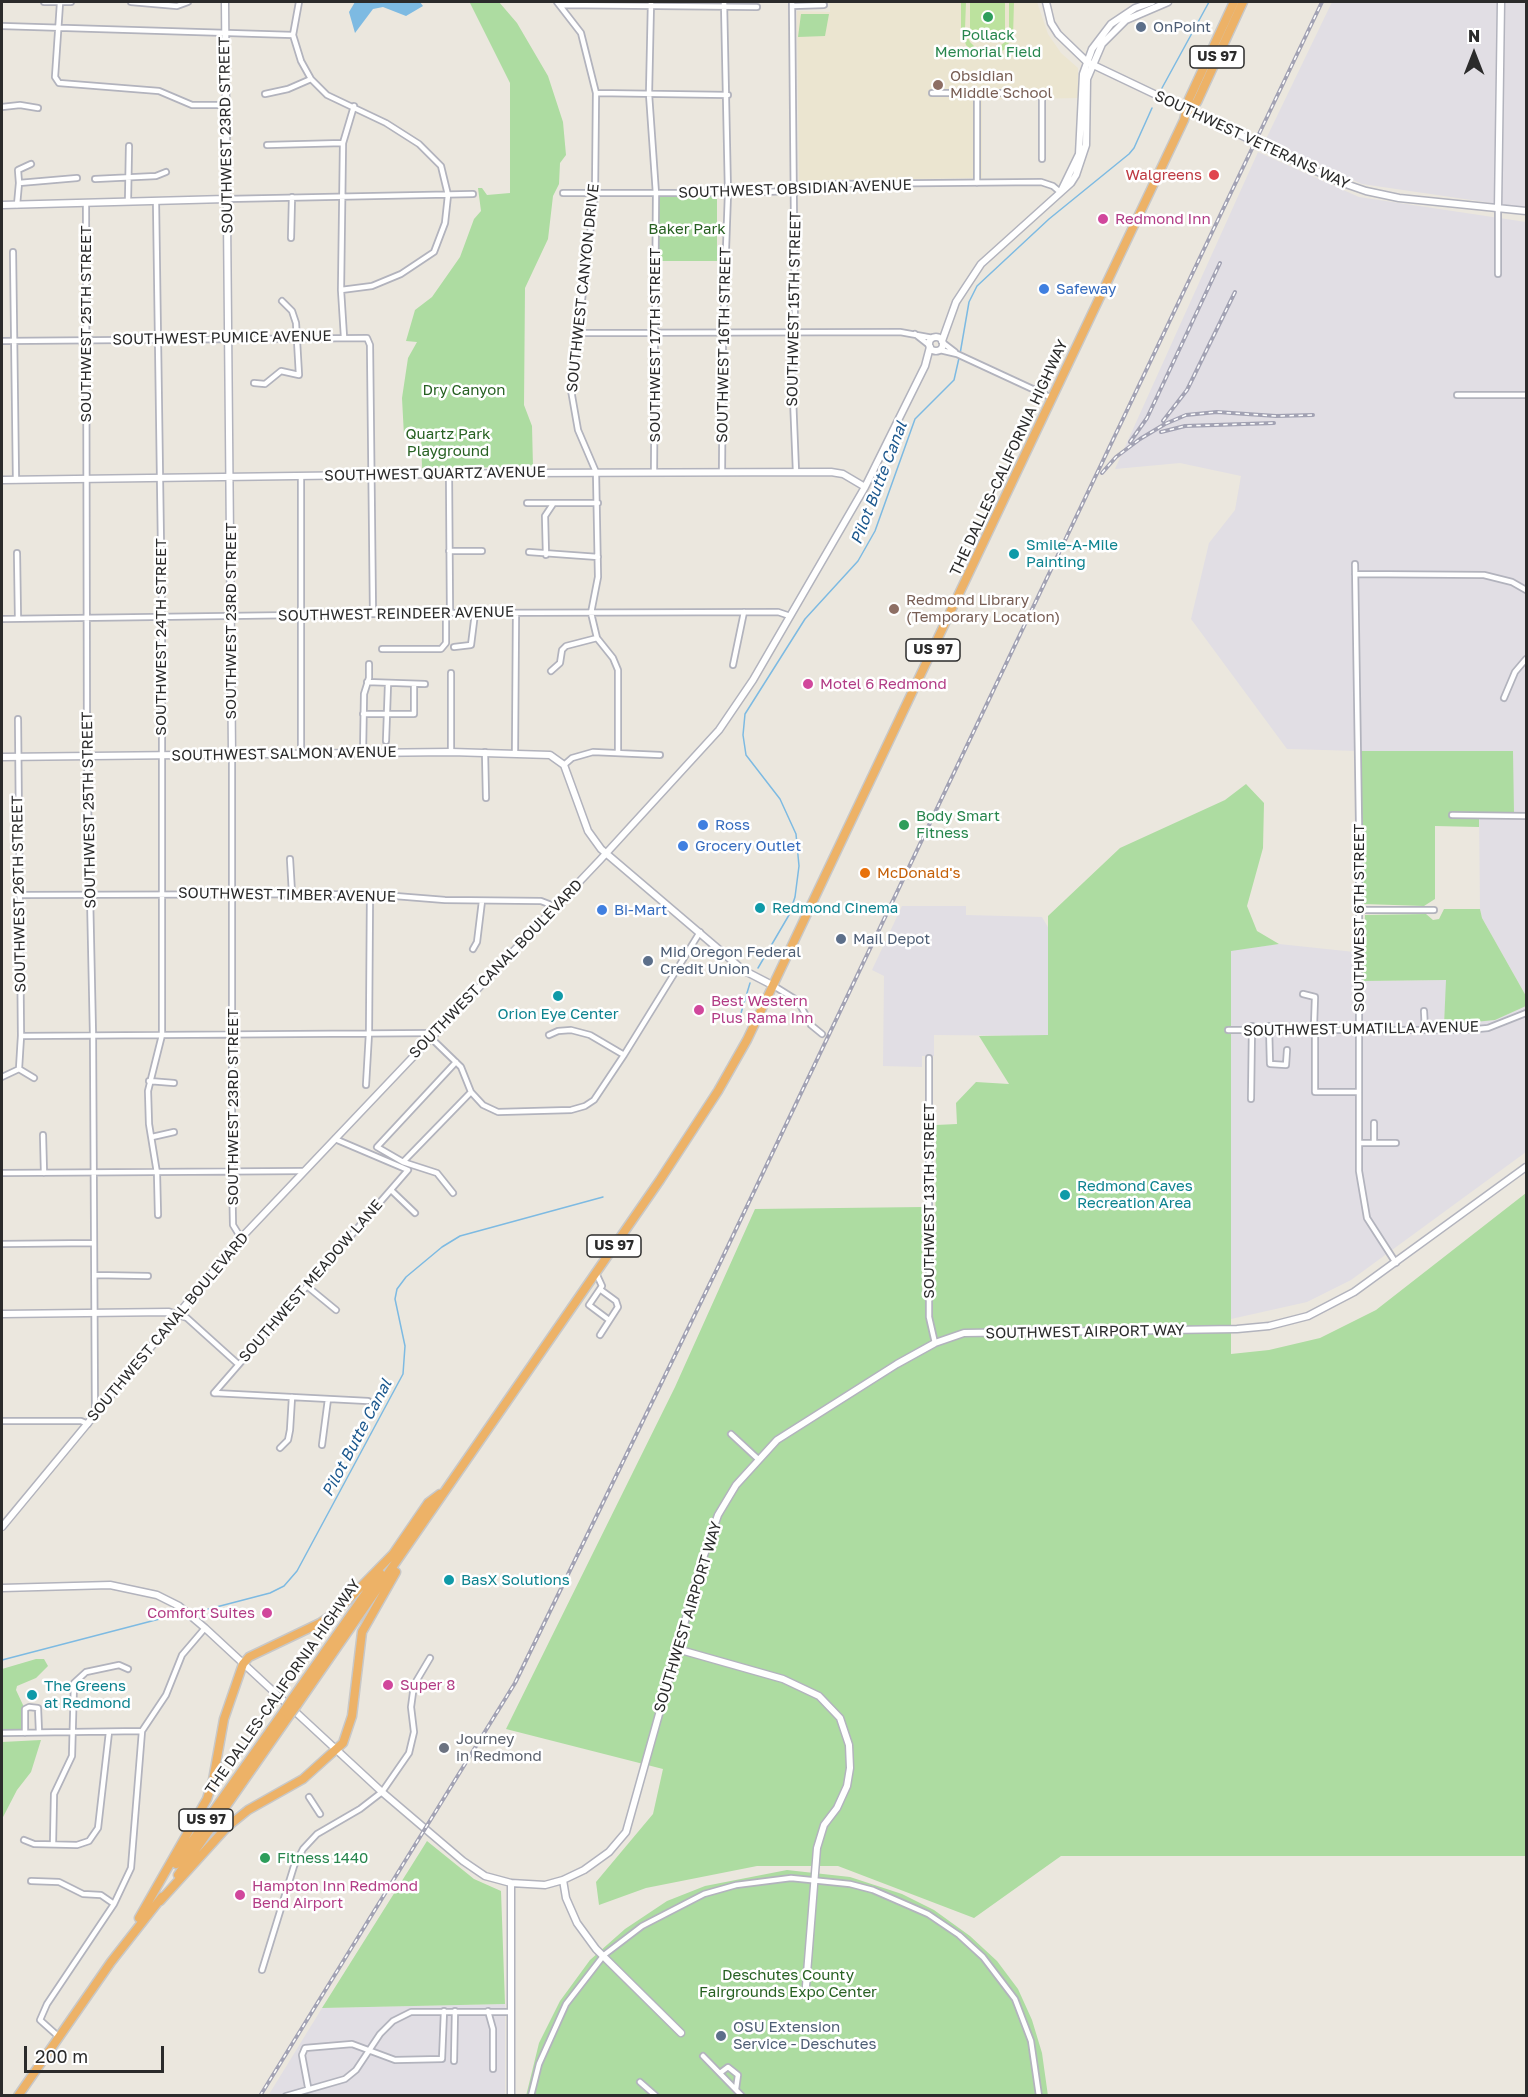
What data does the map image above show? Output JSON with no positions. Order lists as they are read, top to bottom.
{
  "streets": {
    "highway": ["US 97", "THE DALLES-CALIFORNIA HIGHWAY"],
    "main road": [
      "SOUTHWEST 23RD STREET",
      "SOUTHWEST VETERANS WAY",
      "SOUTHWEST QUARTZ AVENUE",
      "SOUTHWEST SALMON AVENUE",
      "SOUTHWEST CANAL BOULEVARD",
      "SOUTHWEST AIRPORT WAY"
    ],
    "street": [
      "SOUTHWEST OBSIDIAN AVENUE",
      "SOUTHWEST CANYON DRIVE",
      "SOUTHWEST 15TH STREET",
      "SOUTHWEST 25TH STREET",
      "SOUTHWEST PUMICE AVENUE",
      "SOUTHWEST 17TH STREET",
      "SOUTHWEST 16TH STREET",
      "SOUTHWEST REINDEER AVENUE",
      "SOUTHWEST 24TH STREET",
      "SOUTHWEST 26TH STREET",
      "SOUTHWEST TIMBER AVENUE",
      "SOUTHWEST 6TH STREET",
      "SOUTHWEST UMATILLA AVENUE",
      "SOUTHWEST 13TH STREET",
      "SOUTHWEST MEADOW LANE"
    ]
  },
  "crossings": [
    ["SOUTHWEST 23RD STREET", "SOUTHWEST PUMICE AVENUE"],
    ["SOUTHWEST 23RD STREET", "SOUTHWEST QUARTZ AVENUE"],
    ["SOUTHWEST 23RD STREET", "SOUTHWEST REINDEER AVENUE"],
    ["SOUTHWEST 23RD STREET", "SOUTHWEST SALMON AVENUE"],
    ["SOUTHWEST 23RD STREET", "SOUTHWEST TIMBER AVENUE"],
    ["SOUTHWEST 23RD STREET", "SOUTHWEST CANAL BOULEVARD"],
    ["SOUTHWEST VETERANS WAY", "THE DALLES-CALIFORNIA HIGHWAY"],
    ["SOUTHWEST OBSIDIAN AVENUE", "SOUTHWEST CANYON DRIVE"],
    ["SOUTHWEST OBSIDIAN AVENUE", "SOUTHWEST 15TH STREET"],
    ["SOUTHWEST OBSIDIAN AVENUE", "SOUTHWEST 17TH STREET"],
    ["SOUTHWEST OBSIDIAN AVENUE", "SOUTHWEST 16TH STREET"],
    ["SOUTHWEST CANYON DRIVE", "SOUTHWEST QUARTZ AVENUE"],
    ["SOUTHWEST CANYON DRIVE", "SOUTHWEST REINDEER AVENUE"],
    ["SOUTHWEST 15TH STREET", "SOUTHWEST QUARTZ AVENUE"],
    ["SOUTHWEST 25TH STREET", "SOUTHWEST PUMICE AVENUE"],
    ["SOUTHWEST 25TH STREET", "SOUTHWEST QUARTZ AVENUE"],
    ["SOUTHWEST 25TH STREET", "SOUTHWEST REINDEER AVENUE"],
    ["SOUTHWEST 25TH STREET", "SOUTHWEST SALMON AVENUE"],
    ["SOUTHWEST 25TH STREET", "SOUTHWEST TIMBER AVENUE"],
    ["SOUTHWEST 25TH STREET", "SOUTHWEST CANAL BOULEVARD"],
    ["SOUTHWEST PUMICE AVENUE", "SOUTHWEST QUARTZ AVENUE"],
    ["SOUTHWEST PUMICE AVENUE", "SOUTHWEST 24TH STREET"],
    ["SOUTHWEST 17TH STREET", "SOUTHWEST QUARTZ AVENUE"],
    ["SOUTHWEST 16TH STREET", "SOUTHWEST QUARTZ AVENUE"],
    ["SOUTHWEST QUARTZ AVENUE", "SOUTHWEST 24TH STREET"],
    ["SOUTHWEST QUARTZ AVENUE", "SOUTHWEST CANAL BOULEVARD"],
    ["SOUTHWEST REINDEER AVENUE", "SOUTHWEST 24TH STREET"],
    ["SOUTHWEST REINDEER AVENUE", "SOUTHWEST CANAL BOULEVARD"],
    ["SOUTHWEST 24TH STREET", "SOUTHWEST SALMON AVENUE"],
    ["SOUTHWEST 24TH STREET", "SOUTHWEST TIMBER AVENUE"],
    ["SOUTHWEST SALMON AVENUE", "SOUTHWEST 26TH STREET"],
    ["SOUTHWEST 26TH STREET", "SOUTHWEST TIMBER AVENUE"],
    ["SOUTHWEST TIMBER AVENUE", "SOUTHWEST CANAL BOULEVARD"],
    ["SOUTHWEST 6TH STREET", "SOUTHWEST UMATILLA AVENUE"],
    ["SOUTHWEST 6TH STREET", "SOUTHWEST AIRPORT WAY"],
    ["SOUTHWEST CANAL BOULEVARD", "SOUTHWEST MEADOW LANE"],
    ["SOUTHWEST 13TH STREET", "SOUTHWEST AIRPORT WAY"]
  ],
  "water": ["Pilot Butte Canal"],
  "parks": [
    "Baker Park",
    "Dry Canyon",
    "Quartz Park Playground",
    "Deschutes County Fairgrounds Expo Center"
  ],
  "places": [
    "Pollack Memorial Field",
    "OnPoint",
    "Obsidian Middle School",
    "Walgreens",
    "Redmond Inn",
    "Safeway",
    "Smile-A-Mile Painting",
    "Redmond Library (Temporary Location)",
    "Motel 6 Redmond",
    "Ross",
    "Body Smart Fitness",
    "Grocery Outlet",
    "McDonald's",
    "Redmond Cinema",
    "Bi-Mart",
    "Mail Depot",
    "Mid Oregon Federal Credit Union",
    "Orion Eye Center",
    "Best Western Plus Rama Inn",
    "Redmond Caves Recreation Area",
    "BasX Solutions",
    "Comfort Suites",
    "Super 8",
    "The Greens at Redmond",
    "Journey in Redmond",
    "Fitness 1440",
    "Hampton Inn Redmond Bend Airport",
    "OSU Extension Service - Deschutes"
  ],
  "scale_bar": "200 m",
  "north": "top"
}
